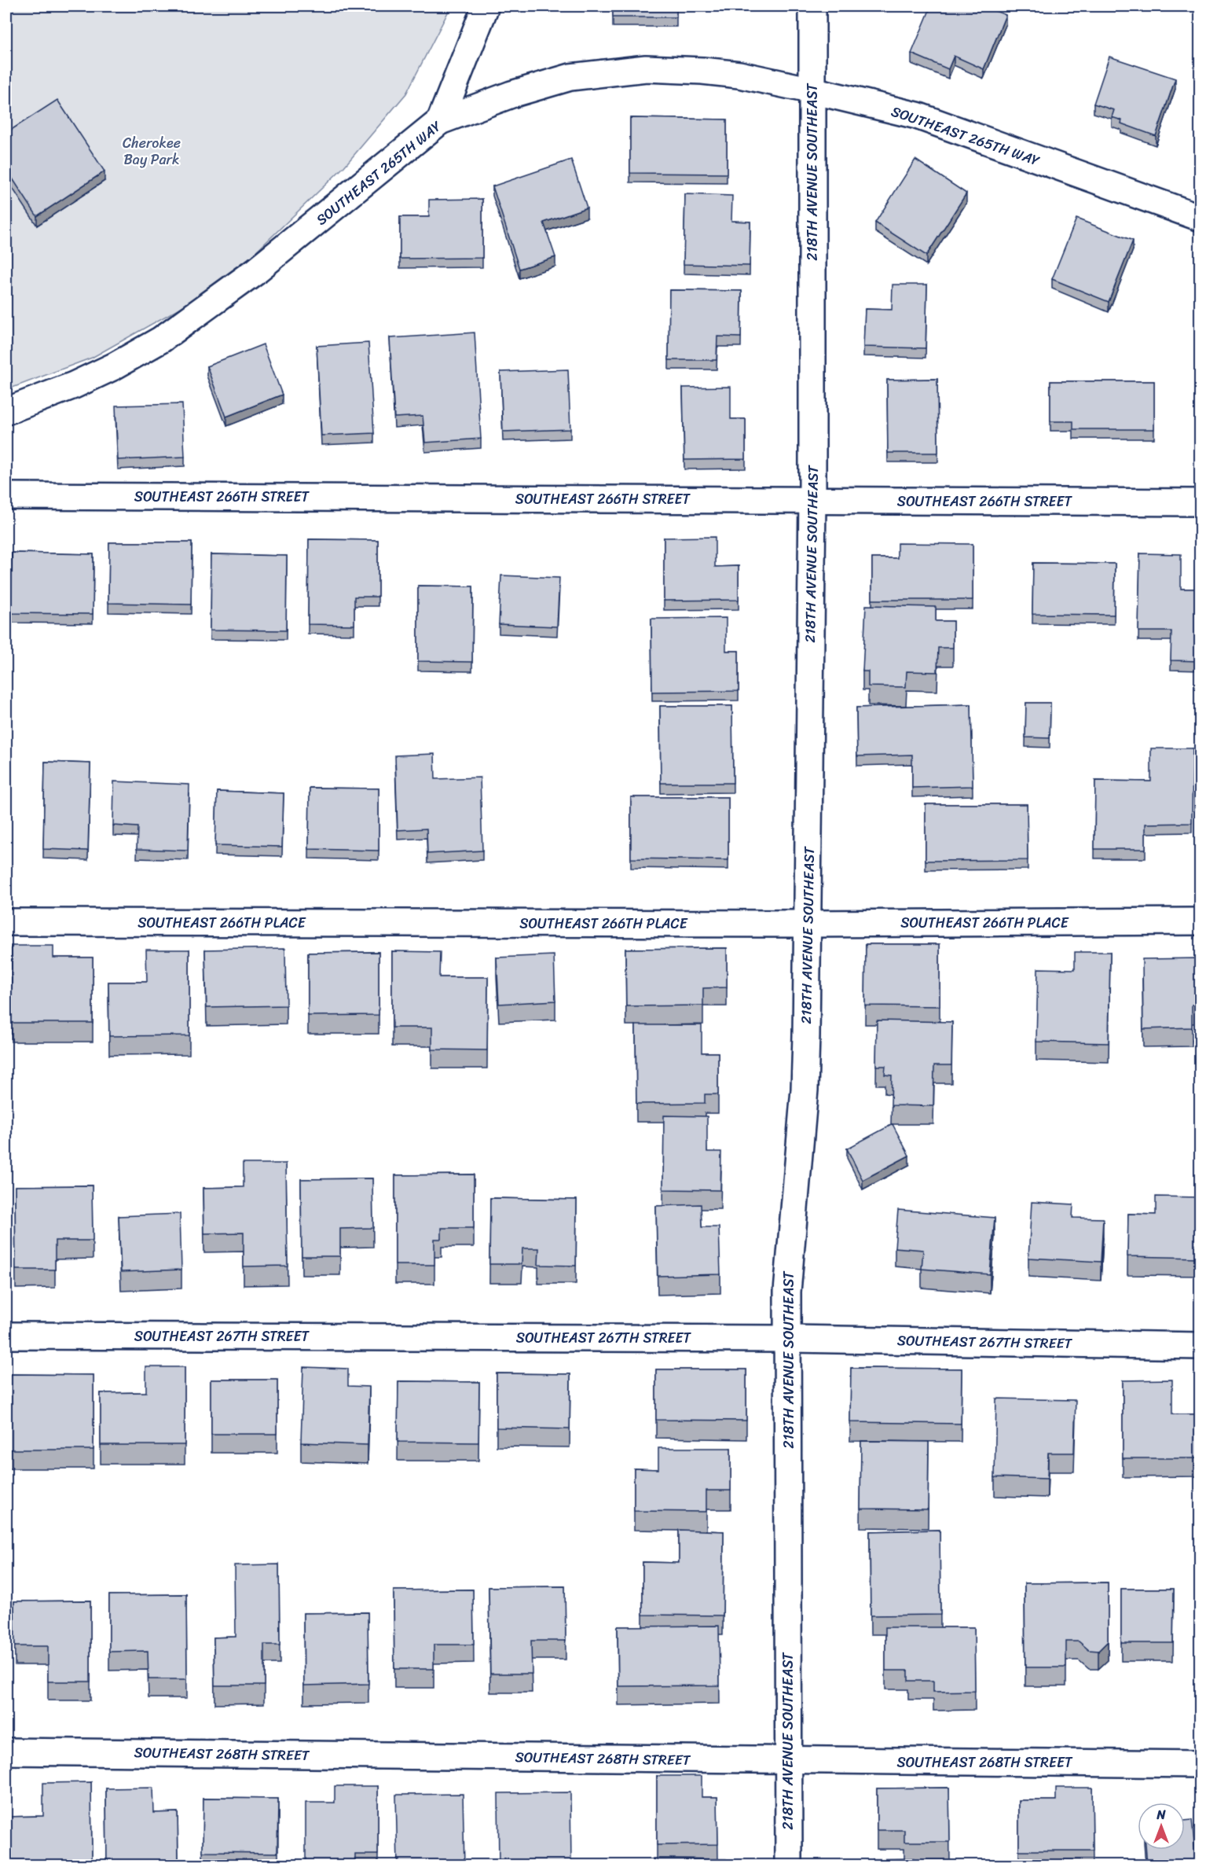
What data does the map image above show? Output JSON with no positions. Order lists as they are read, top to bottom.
{
  "streets": {
    "street": [
      "SOUTHEAST 265TH WAY",
      "218TH AVENUE SOUTHEAST",
      "SOUTHEAST 266TH STREET",
      "SOUTHEAST 266TH PLACE",
      "SOUTHEAST 267TH STREET",
      "SOUTHEAST 268TH STREET"
    ]
  },
  "crossings": [
    ["SOUTHEAST 265TH WAY", "218TH AVENUE SOUTHEAST"],
    ["218TH AVENUE SOUTHEAST", "SOUTHEAST 266TH STREET"],
    ["218TH AVENUE SOUTHEAST", "SOUTHEAST 266TH PLACE"],
    ["218TH AVENUE SOUTHEAST", "SOUTHEAST 267TH STREET"],
    ["218TH AVENUE SOUTHEAST", "SOUTHEAST 268TH STREET"]
  ],
  "parks": ["Cherokee Bay Park"],
  "north": "top"
}
